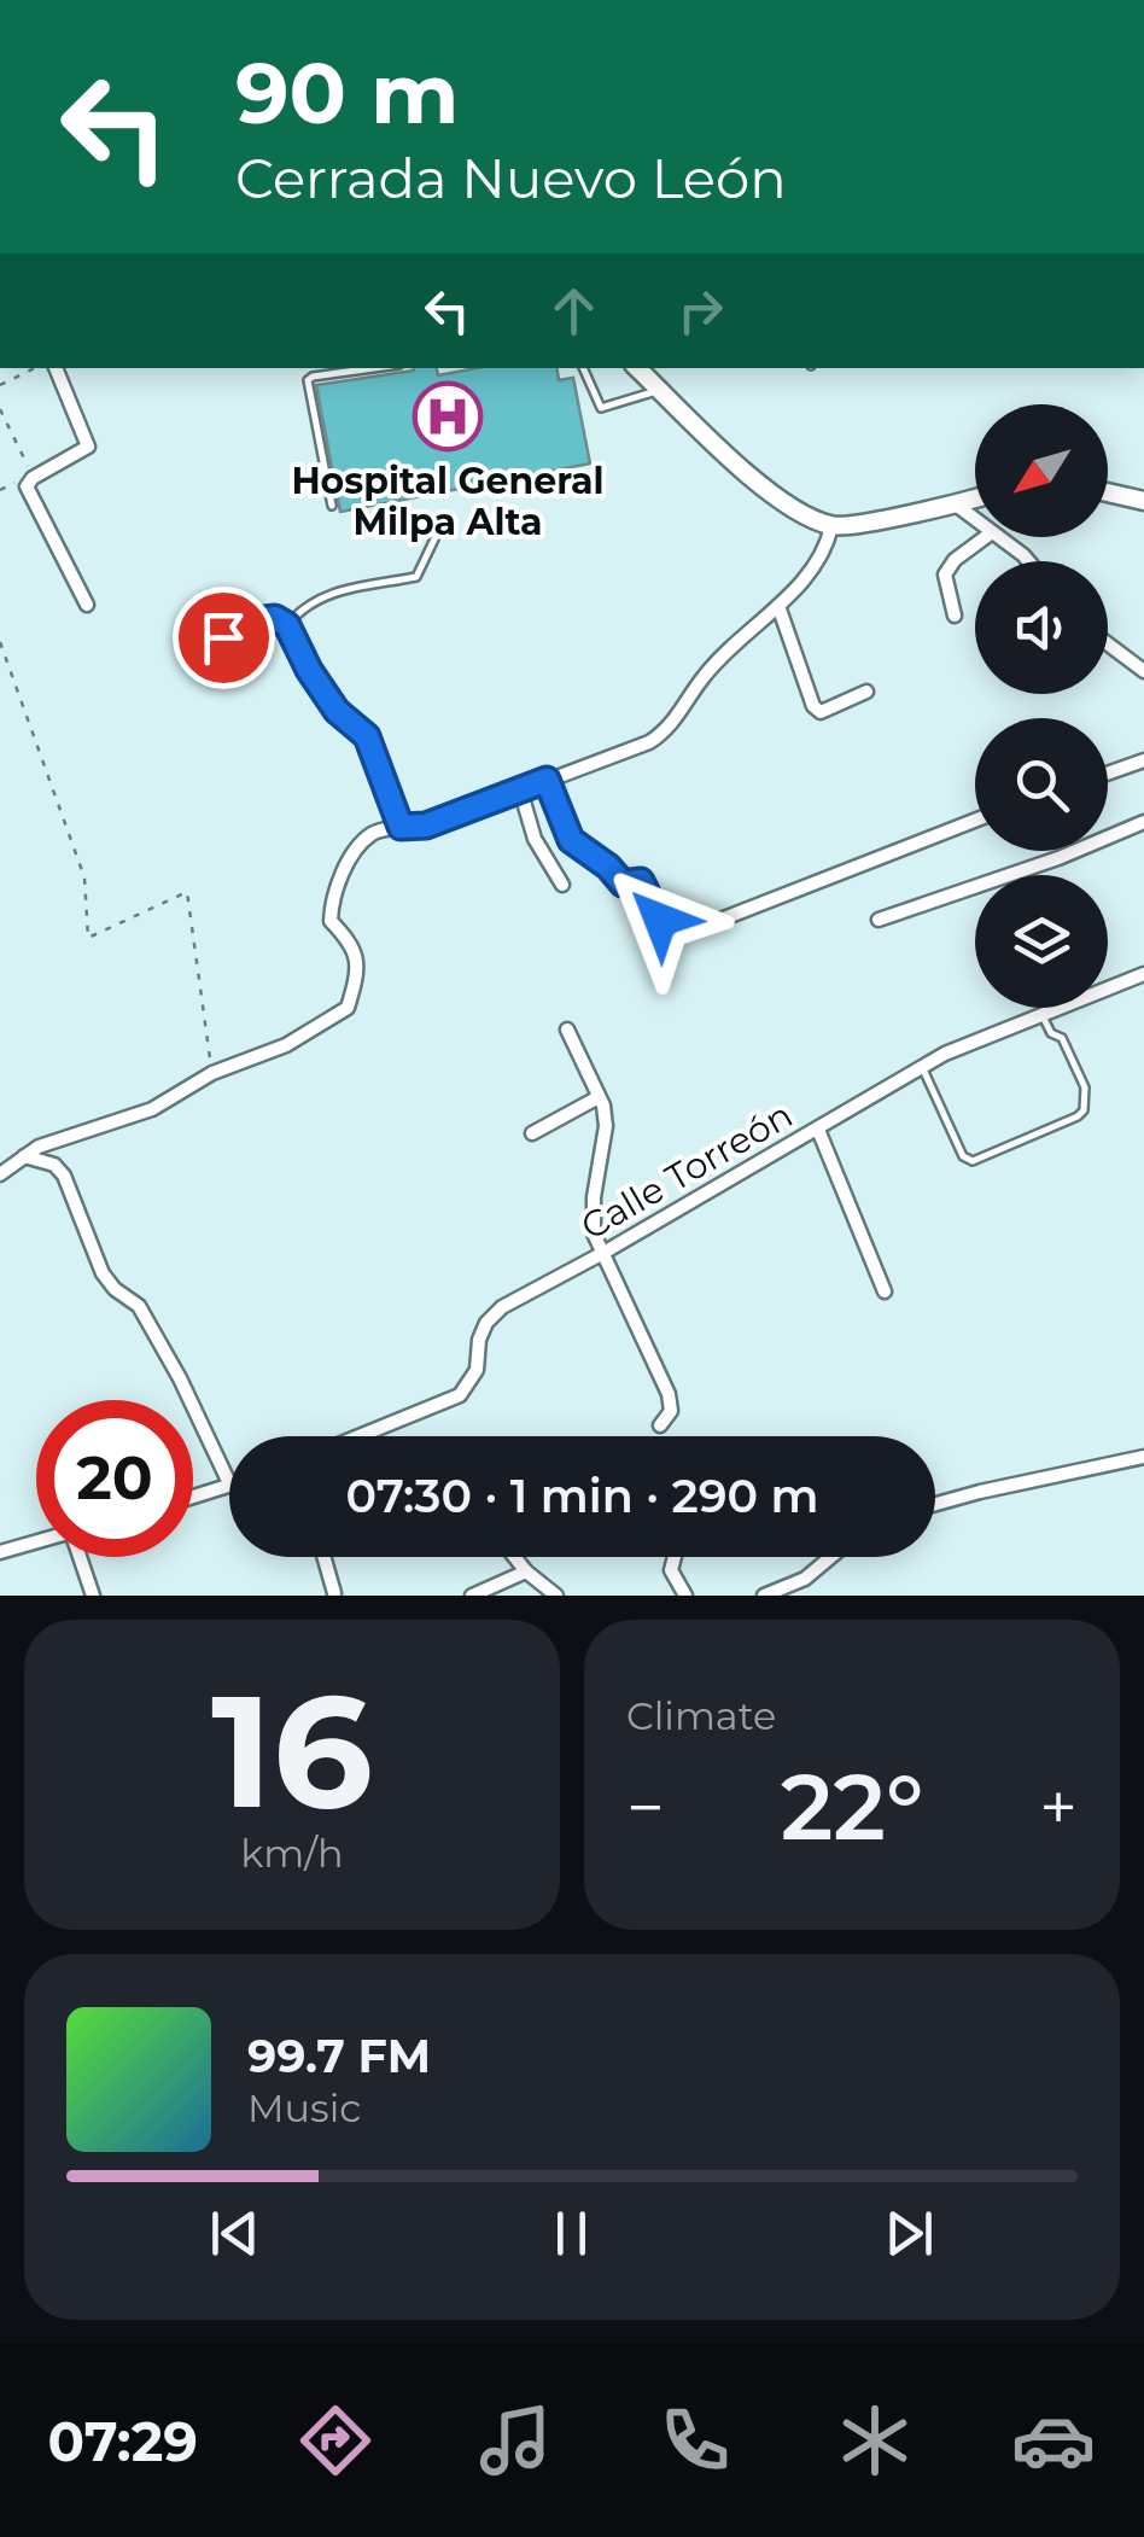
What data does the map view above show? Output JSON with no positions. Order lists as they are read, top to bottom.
{
  "streets": {
    "street": ["Calle Torreón"]
  },
  "places": {
    "hospital": ["Hospital General Milpa Alta"]
  },
  "north": "bottom left",
  "page": {
    "turn": ["90 m", "Cerrada Nuevo León"],
    "limit": "20",
    "trip": "07:30 · 1 min · 290 m",
    "tile": [
      ["16", "km/h"],
      "Climate"
    ],
    "heat": ["−", "22°", "+"],
    "song": ["99.7 FM", "Music"],
    "tabs": "07:29"
  }
}
